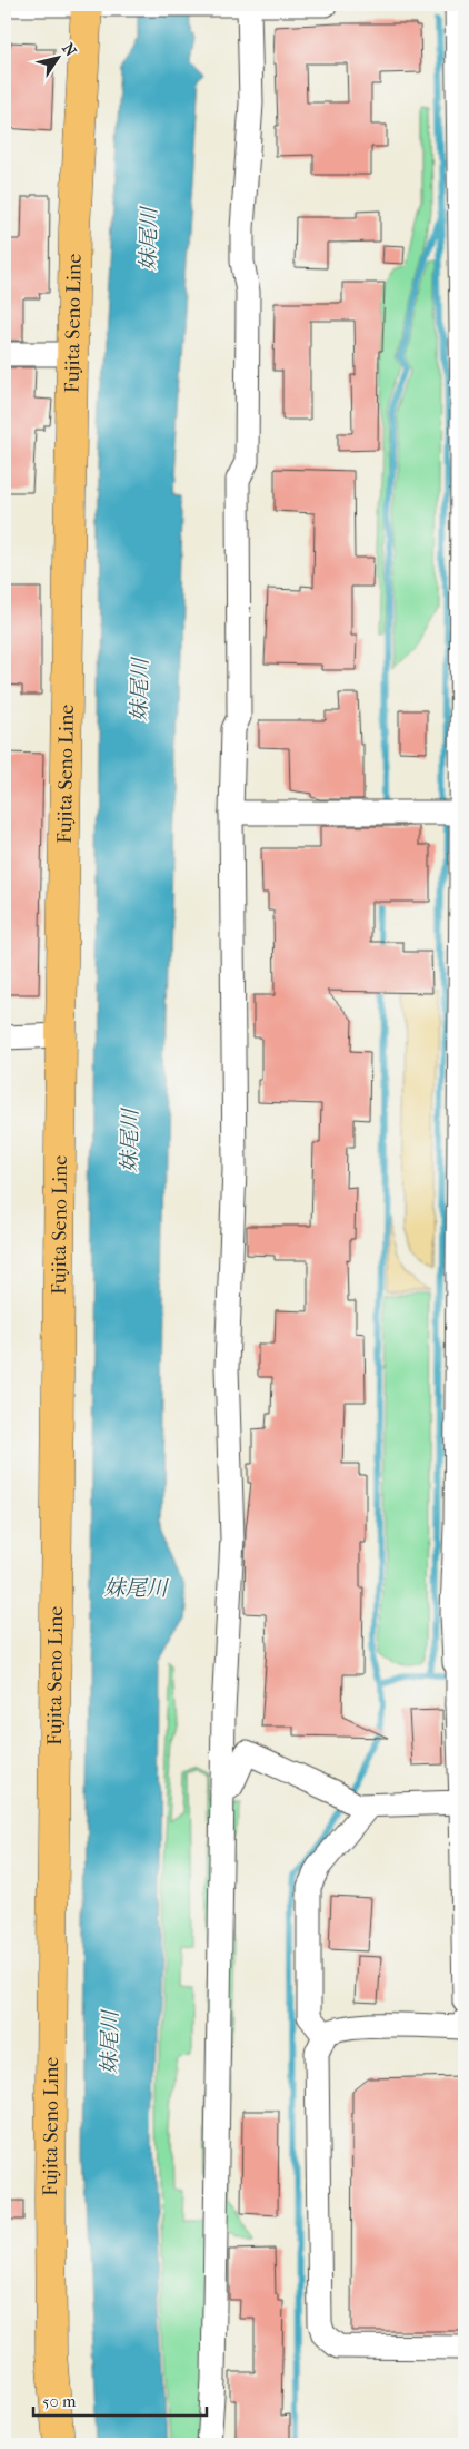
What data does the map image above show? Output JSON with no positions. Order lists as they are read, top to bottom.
{
  "streets": {
    "main road": ["Fujita Seno Line"]
  },
  "water": ["妹尾川"],
  "scale_bar": "50 m",
  "north": "top right"
}
